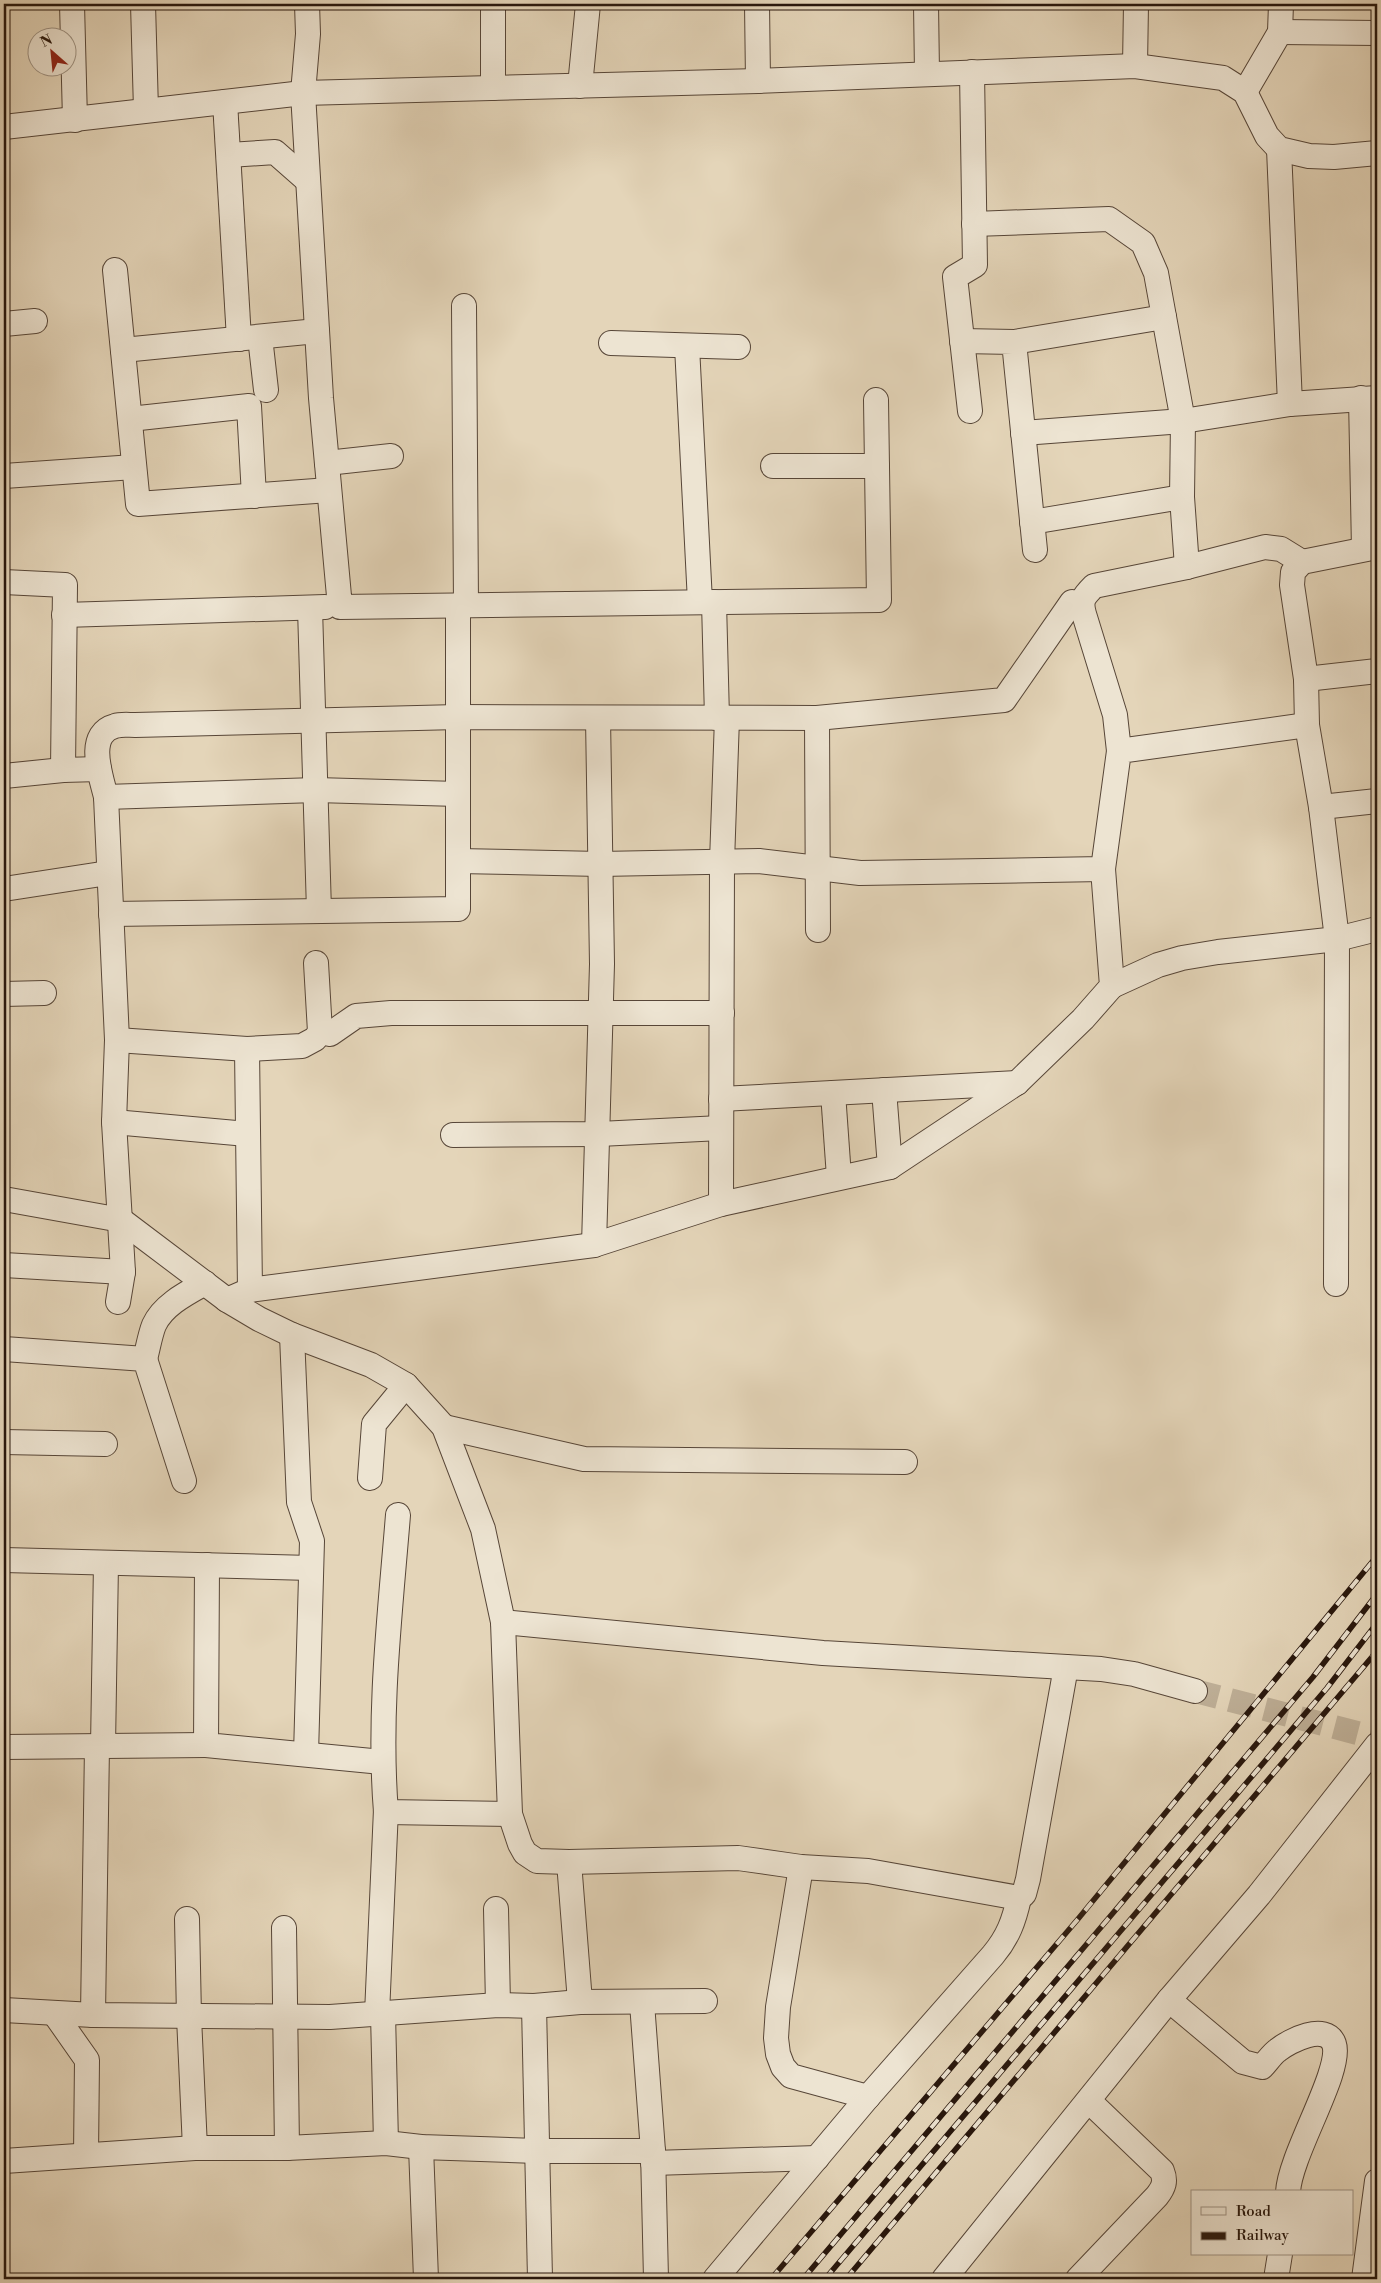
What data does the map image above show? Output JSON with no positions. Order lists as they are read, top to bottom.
{
  "legend": ["Road", "Railway"],
  "north": "top left"
}
